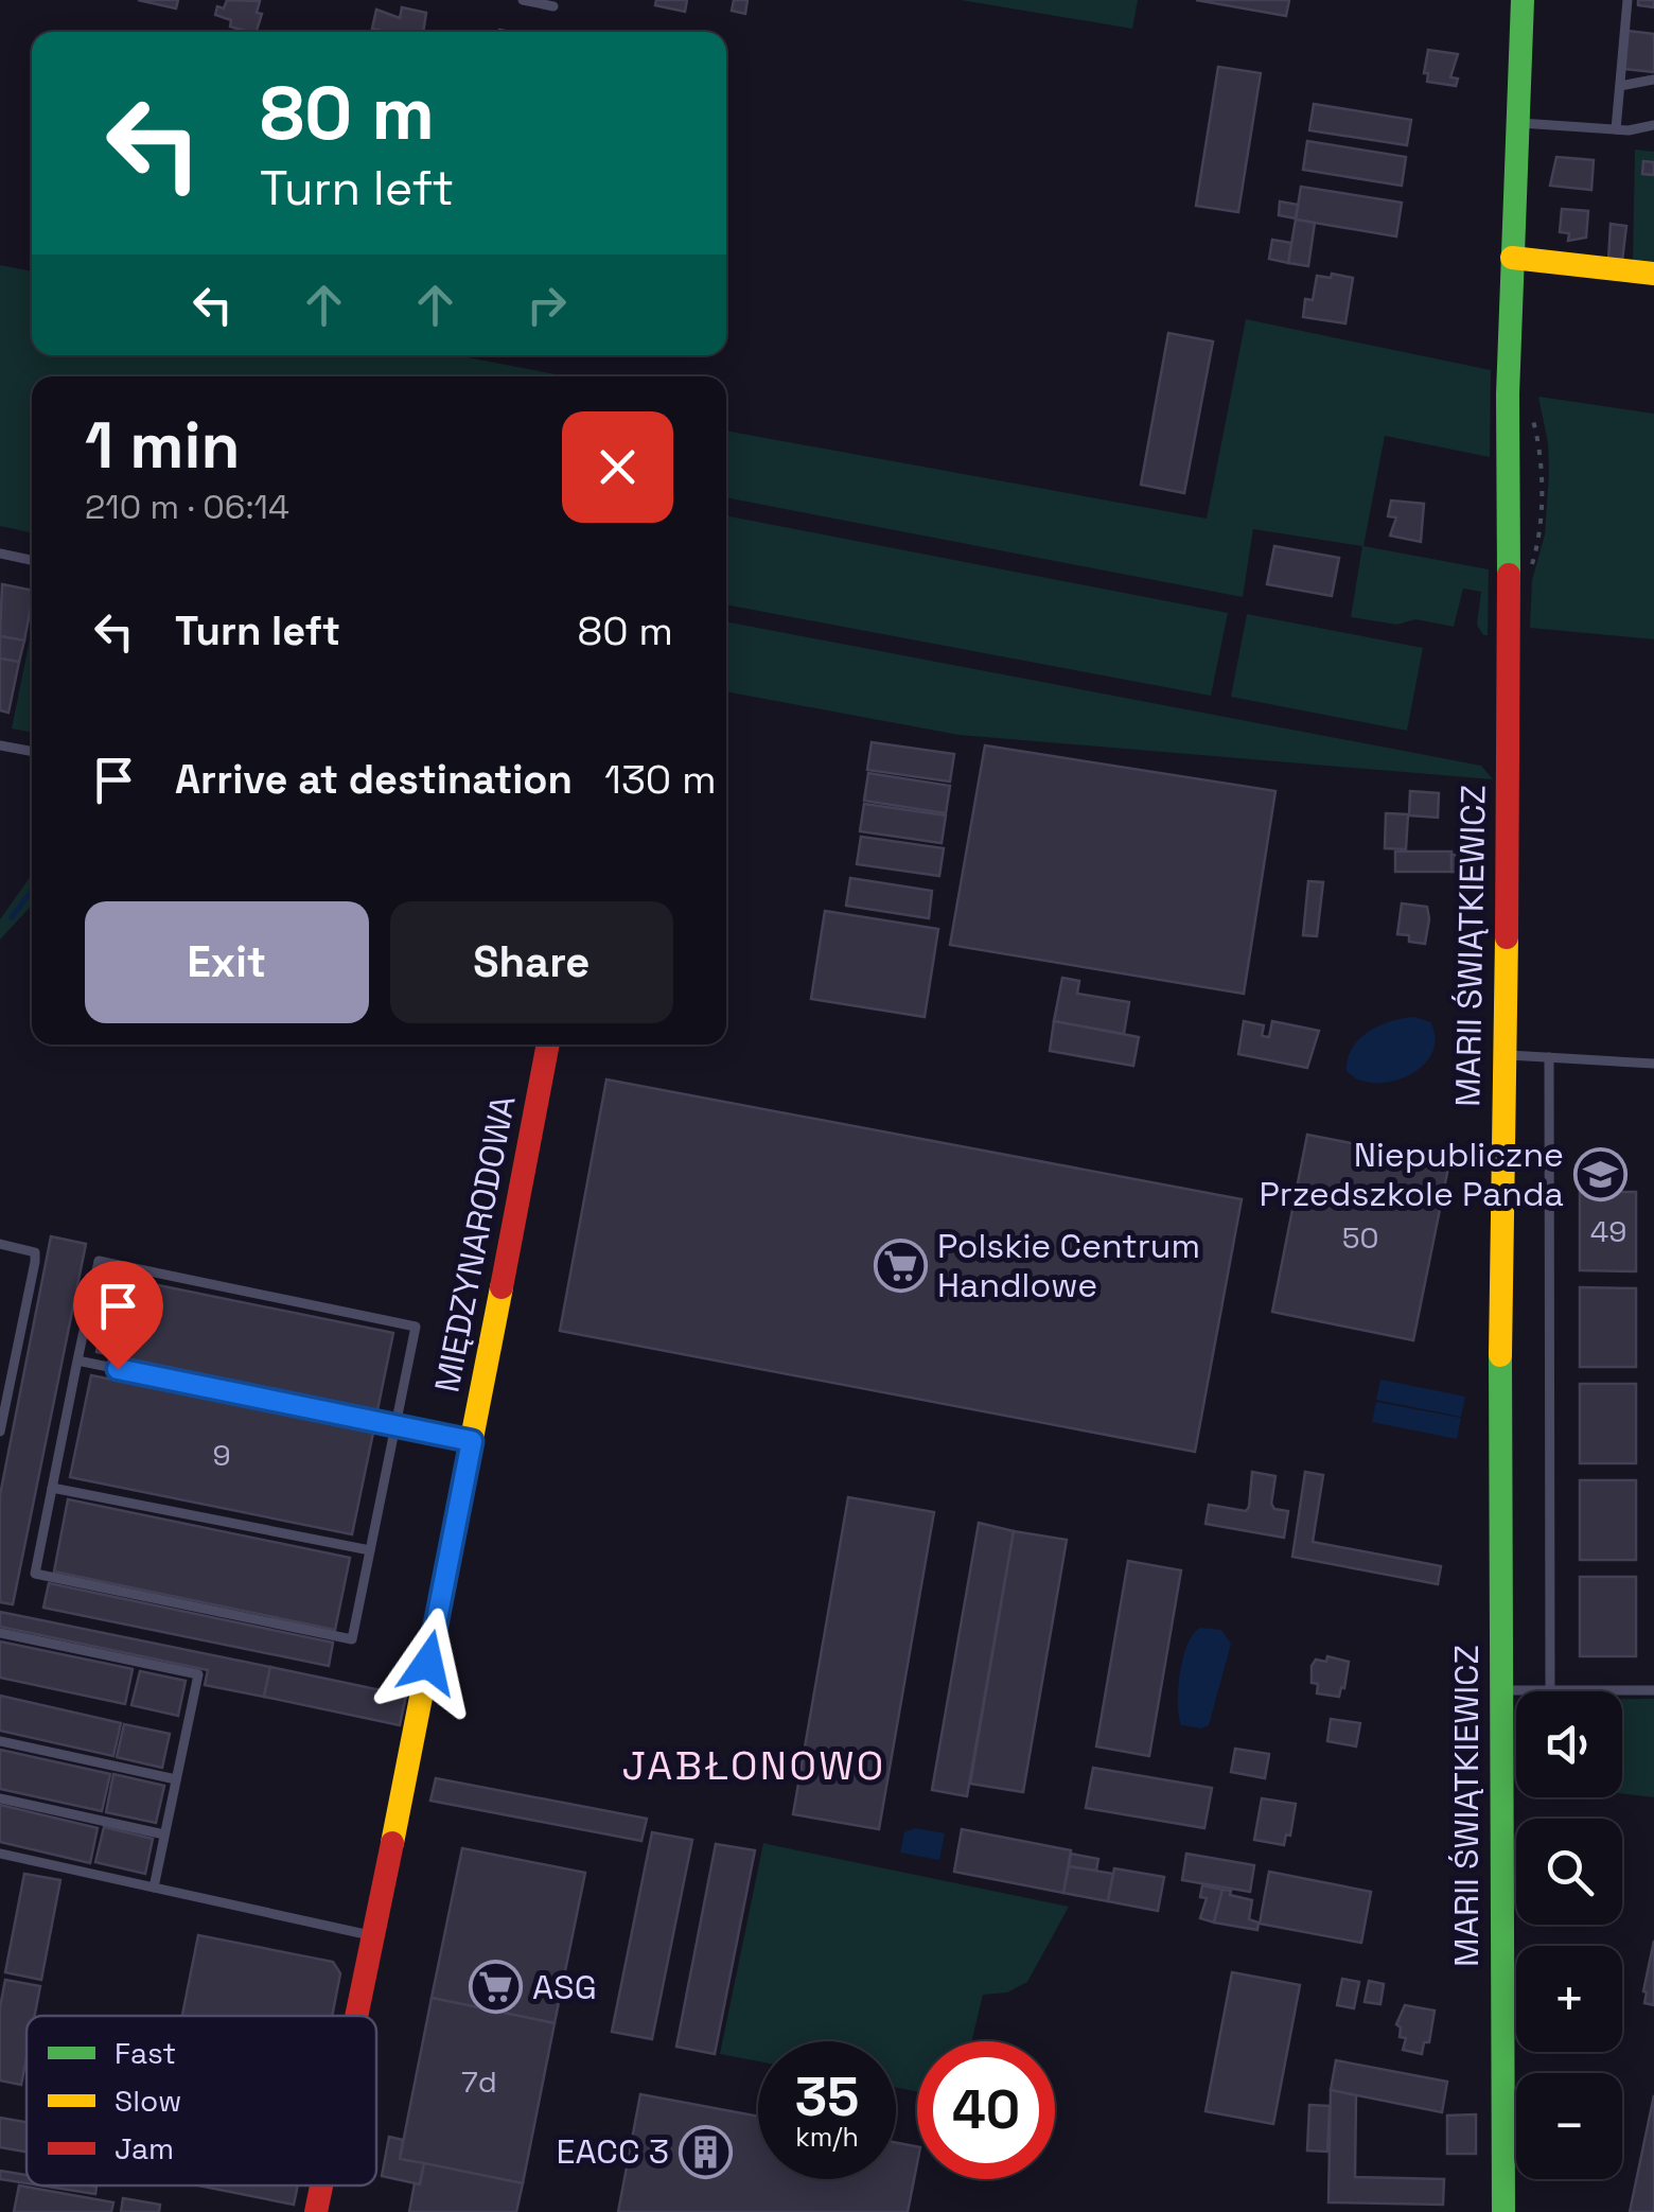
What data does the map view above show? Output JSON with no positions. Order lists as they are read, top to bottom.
{
  "streets": {
    "street": ["MARII ŚWIĄTKIEWICZ", "MIĘDZYNARODOWA"]
  },
  "districts": ["JABŁONOWO"],
  "places": {
    "school or university": ["Niepubliczne Przedszkole Panda"],
    "supermarket": ["Polskie Centrum Handlowe", "ASG"],
    "building": ["EACC 3"]
  },
  "house_numbers": [
    "49",
    "50",
    "9",
    "7d"
  ],
  "legend": ["Fast", "Slow", "Jam"],
  "page": {
    "turn": ["80 m", "Turn left"],
    "heading": ["1 min", "210 m · 06:14"],
    "list": [
      {
        "name": "Turn left",
        "value": "80 m"
      },
      {
        "name": "Arrive at destination",
        "value": "130 m"
      }
    ],
    "buttons": ["Exit", "Share"],
    "map_buttons": ["+", "−"],
    "speed": "35 km/h",
    "limit": "40"
  }
}
